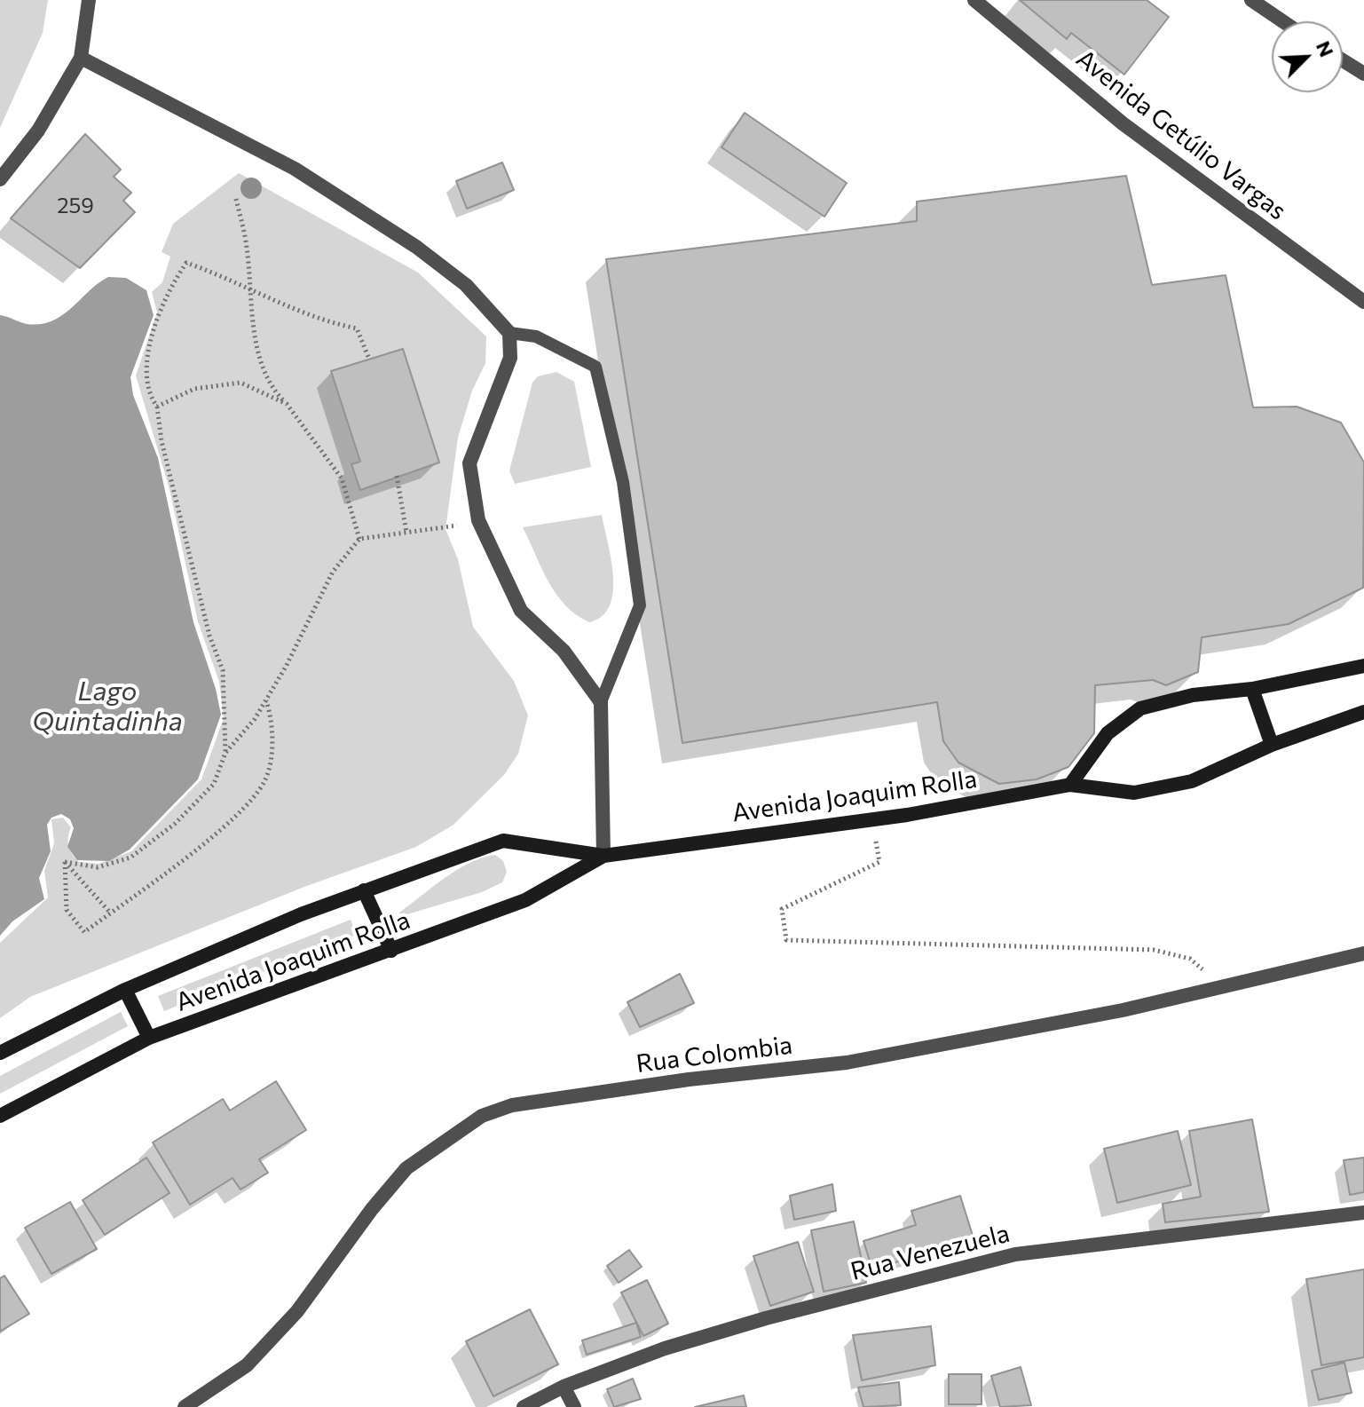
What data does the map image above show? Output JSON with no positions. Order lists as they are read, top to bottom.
{
  "streets": {
    "street": [
      "Avenida Getúlio Vargas",
      "Avenida Joaquim Rolla",
      "Rua Colombia",
      "Rua Venezuela"
    ]
  },
  "water": ["Lago Quintadinha"],
  "house_numbers": ["259"],
  "north": "top right"
}
